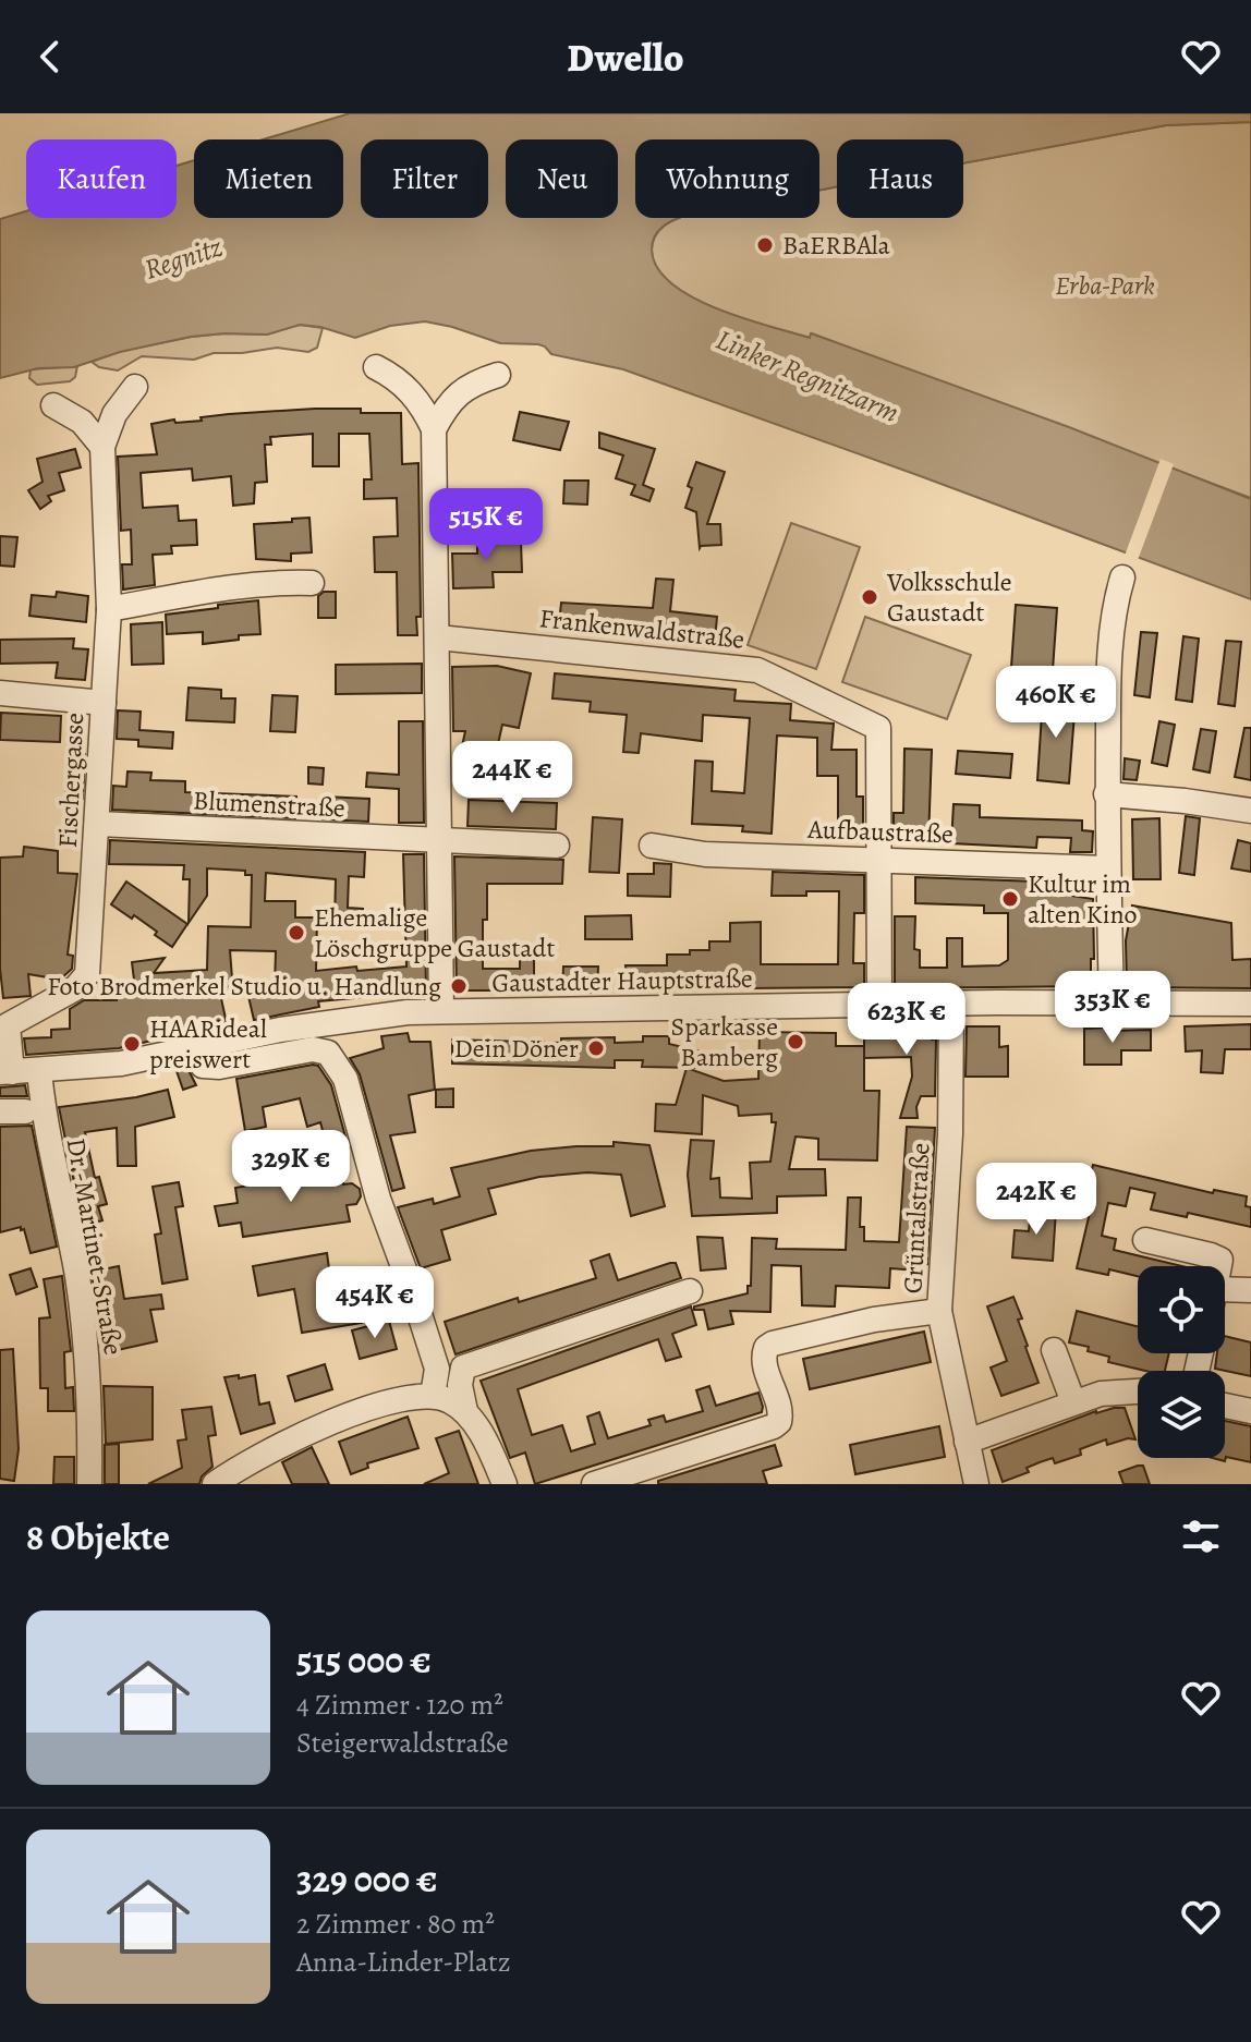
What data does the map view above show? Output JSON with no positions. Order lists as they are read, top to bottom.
{
  "streets": {
    "street": [
      "Frankenwaldstraße",
      "Fischergasse",
      "Blumenstraße",
      "Aufbaustraße",
      "Gaustadter Hauptstraße",
      "Grüntalstraße",
      "Dr.-Martinet-Straße"
    ]
  },
  "crossings": [
    ["Frankenwaldstraße", "Aufbaustraße"],
    ["Fischergasse", "Blumenstraße"],
    ["Fischergasse", "Gaustadter Hauptstraße"],
    ["Gaustadter Hauptstraße", "Grüntalstraße"],
    ["Gaustadter Hauptstraße", "Dr.-Martinet-Straße"]
  ],
  "water": ["Regnitz", "Linker Regnitzarm"],
  "parks": ["Erba-Park"],
  "places": [
    "BaERBAla",
    "Volksschule Gaustadt",
    "Kultur im alten Kino",
    "Ehemalige Löschgruppe Gaustadt",
    "Foto Brodmerkel Studio u. Handlung",
    "Sparkasse Bamberg",
    "HAARideal preiswert",
    "Dein Döner"
  ],
  "page": {
    "header": "Dwello",
    "chip": [
      "Kaufen",
      "Mieten",
      "Filter",
      "Neu",
      "Wohnung",
      "Haus"
    ],
    "price": [
      "515K €",
      "460K €",
      "244K €",
      "353K €",
      "623K €",
      "329K €",
      "242K €",
      "454K €"
    ],
    "heading": "8 Objekte",
    "list": [
      {
        "name": "515 000 €",
        "note": "4 Zimmer · 120 m² · Steigerwaldstraße"
      },
      {
        "name": "329 000 €",
        "note": "2 Zimmer · 80 m² · Anna-Linder-Platz"
      }
    ]
  }
}
